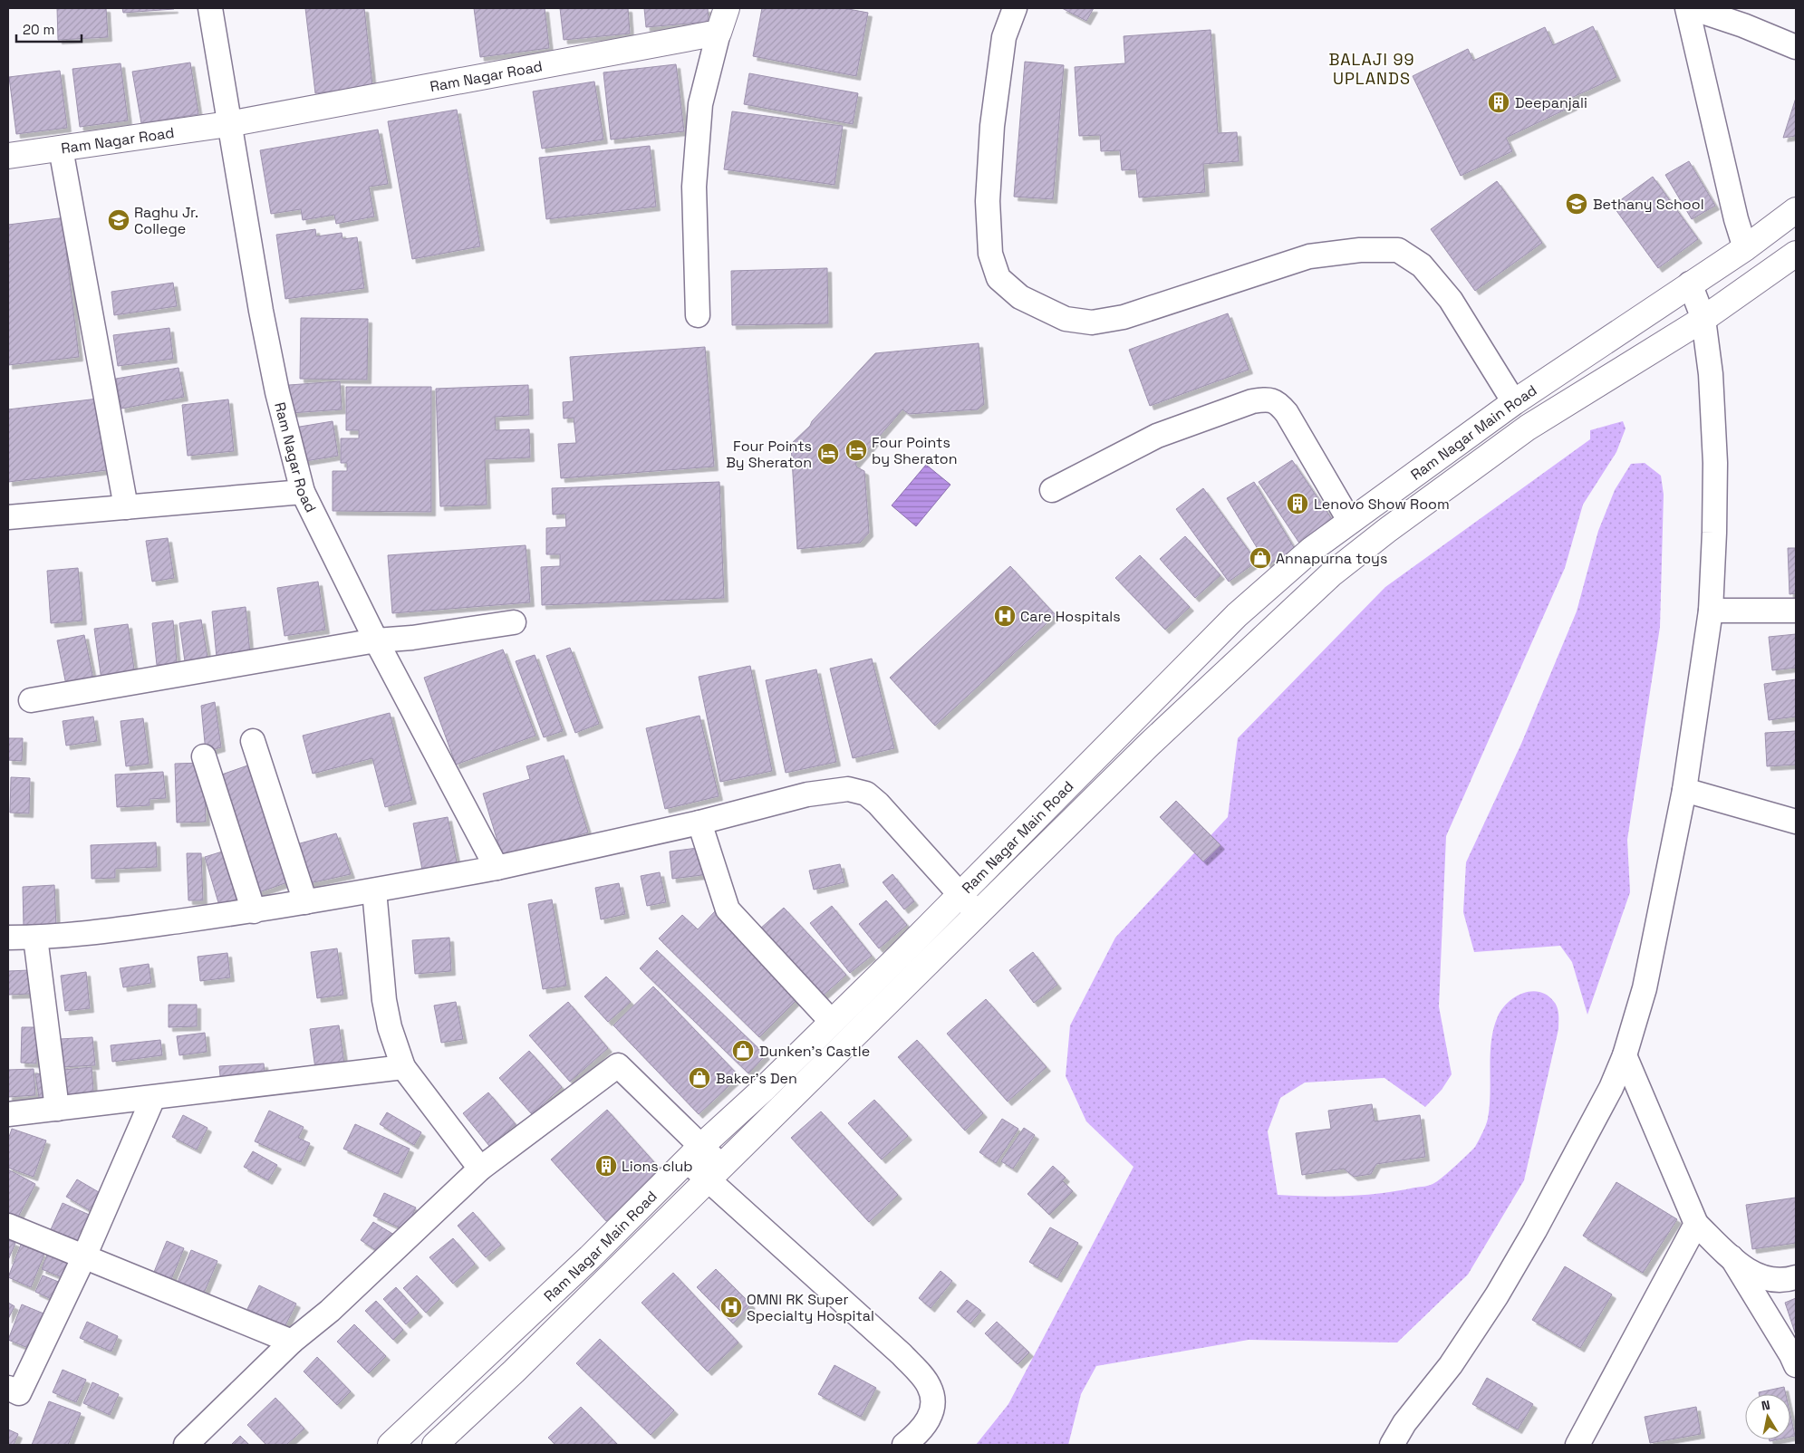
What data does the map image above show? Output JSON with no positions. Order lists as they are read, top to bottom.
{
  "streets": {
    "main road": ["Ram Nagar Road", "Ram Nagar Main Road"]
  },
  "districts": ["BALAJI 99 UPLANDS"],
  "places": {
    "building": ["Deepanjali", "Lenovo Show Room", "Lions club"],
    "school or university": ["Bethany School", "Raghu Jr. College"],
    "hotel": ["Four Points by Sheraton", "Four Points By Sheraton"],
    "shop": ["Annapurna toys", "Dunken's Castle", "Baker's Den"],
    "hospital": ["Care Hospitals", "OMNI RK Super Specialty Hospital"]
  },
  "scale_bar": "20 m",
  "north": "top"
}
